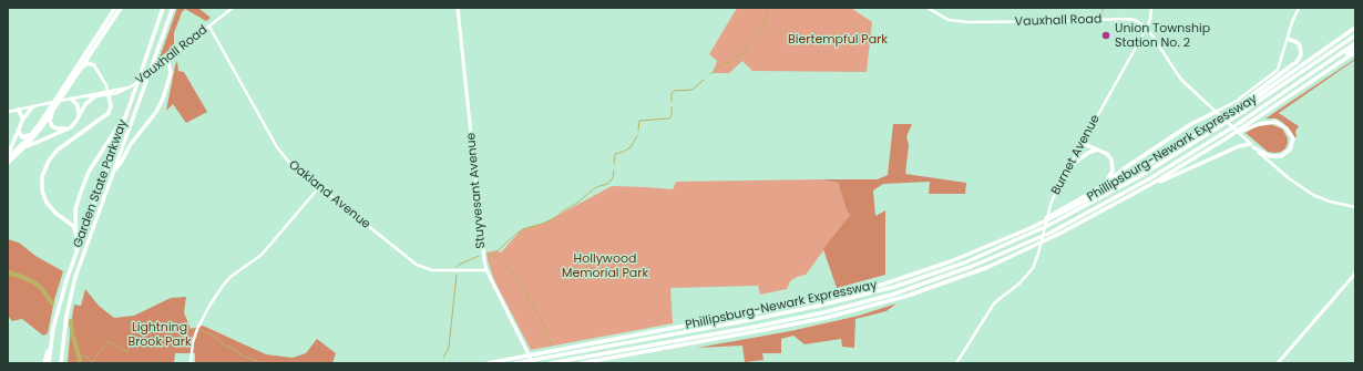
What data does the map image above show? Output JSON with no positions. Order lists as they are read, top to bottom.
{
  "streets": {
    "highway": ["Phillipsburg-Newark Expressway", "Garden State Parkway"],
    "main road": ["Stuyvesant Avenue"],
    "street": ["Vauxhall Road", "Burnet Avenue", "Oakland Avenue"]
  },
  "crossings": [
    ["Vauxhall Road", "Burnet Avenue"],
    ["Vauxhall Road", "Oakland Avenue"],
    ["Stuyvesant Avenue", "Oakland Avenue"]
  ],
  "parks": ["Biertempful Park", "Hollywood Memorial Park", "Lightning Brook Park"],
  "places": ["Union Township Station No. 2"]
}
